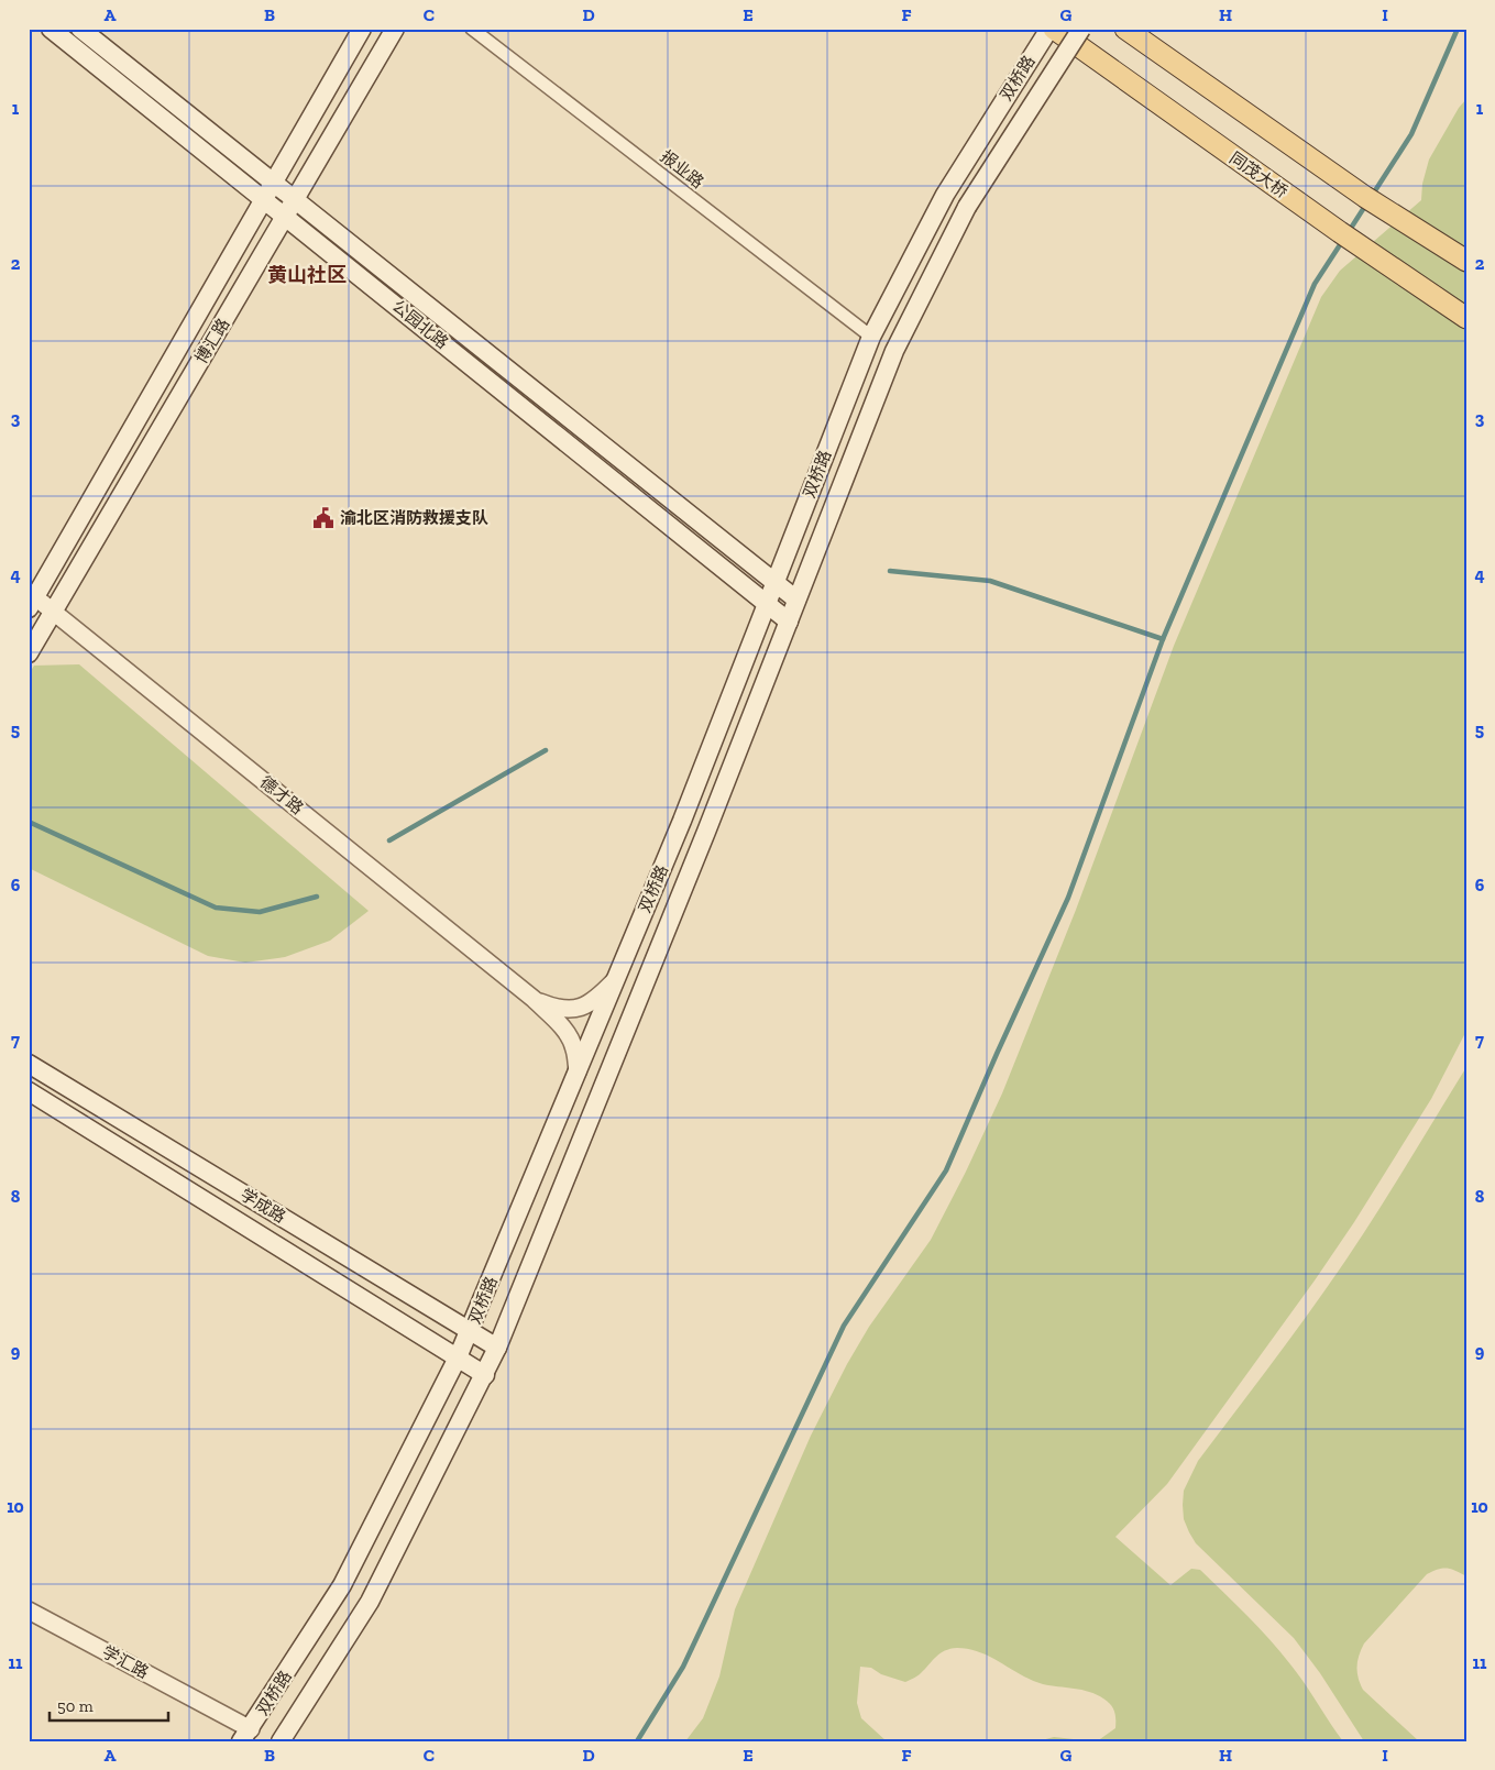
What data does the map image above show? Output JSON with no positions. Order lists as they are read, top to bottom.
{
  "streets": {
    "main road": [
      "双桥路",
      "同茂大桥",
      "公园北路",
      "博汇路",
      "学成路"
    ],
    "street": ["报业路", "德才路", "学汇路"]
  },
  "crossings": [
    ["双桥路", "报业路"],
    ["双桥路", "公园北路"],
    ["双桥路", "德才路"],
    ["双桥路", "学成路"],
    ["双桥路", "学汇路"],
    ["公园北路", "博汇路"],
    ["博汇路", "德才路"]
  ],
  "districts": ["黄山社区"],
  "places": {
    "public building": ["渝北区消防救援支队"]
  },
  "scale_bar": "50 m",
  "grid": {
    "columns": [
      "A",
      "B",
      "C",
      "D",
      "E",
      "F",
      "G",
      "H",
      "I"
    ],
    "rows": [
      "1",
      "2",
      "3",
      "4",
      "5",
      "6",
      "7",
      "8",
      "9",
      "10",
      "11"
    ]
  }
}
